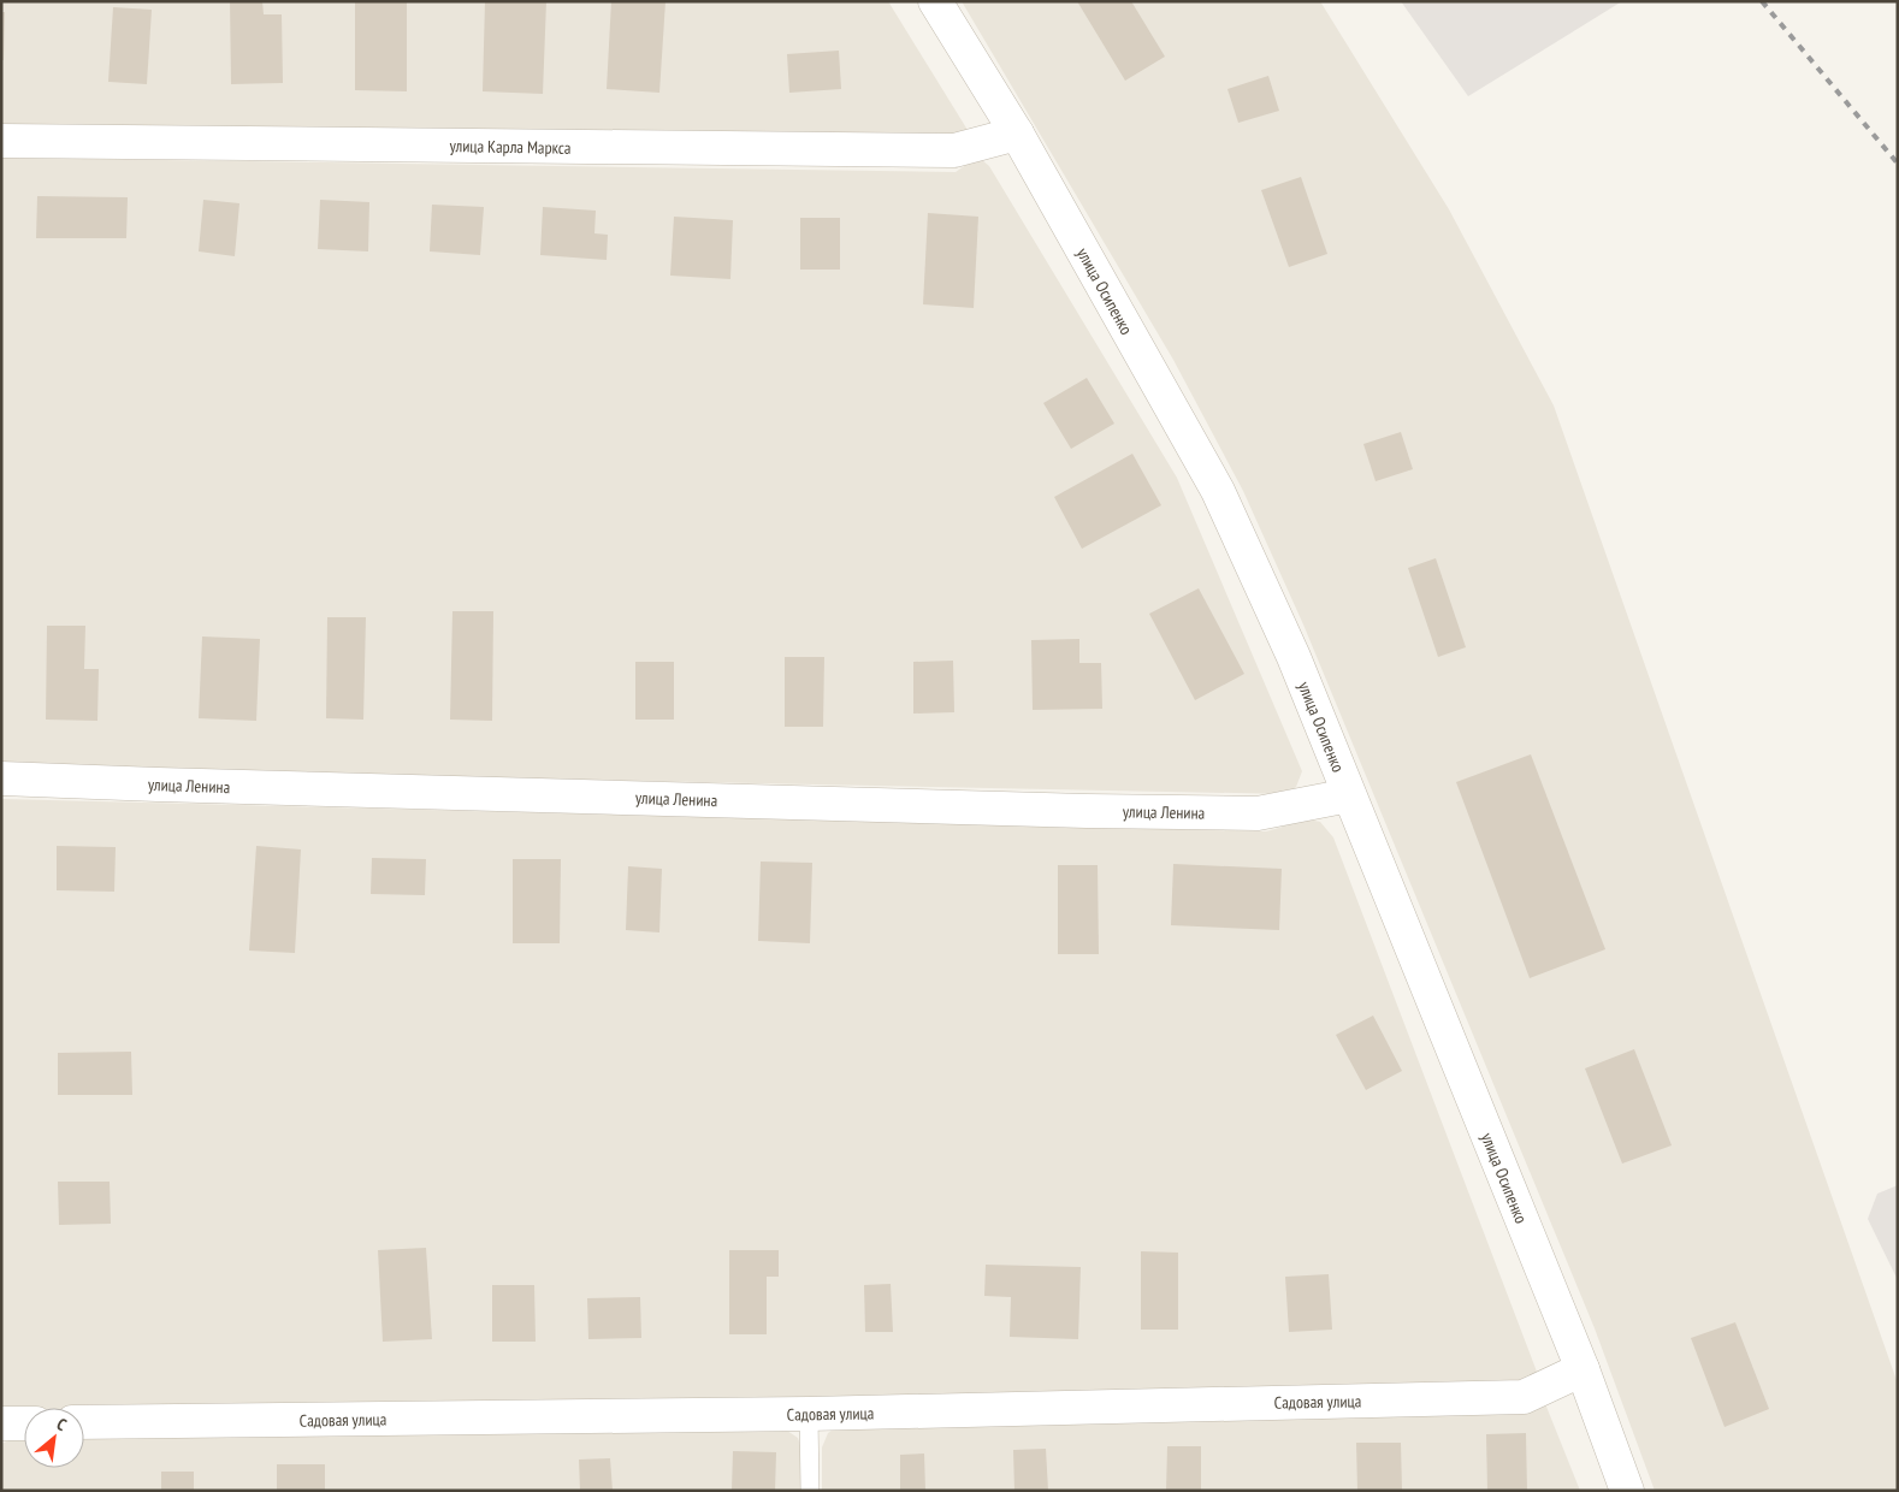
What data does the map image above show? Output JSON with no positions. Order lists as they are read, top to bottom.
{
  "streets": {
    "street": [
      "улица Карла Маркса",
      "улица Осипенко",
      "улица Ленина",
      "Садовая улица"
    ]
  },
  "crossings": [
    ["улица Карла Маркса", "улица Осипенко"],
    ["улица Осипенко", "улица Ленина"],
    ["улица Осипенко", "Садовая улица"]
  ],
  "north": "top right"
}
